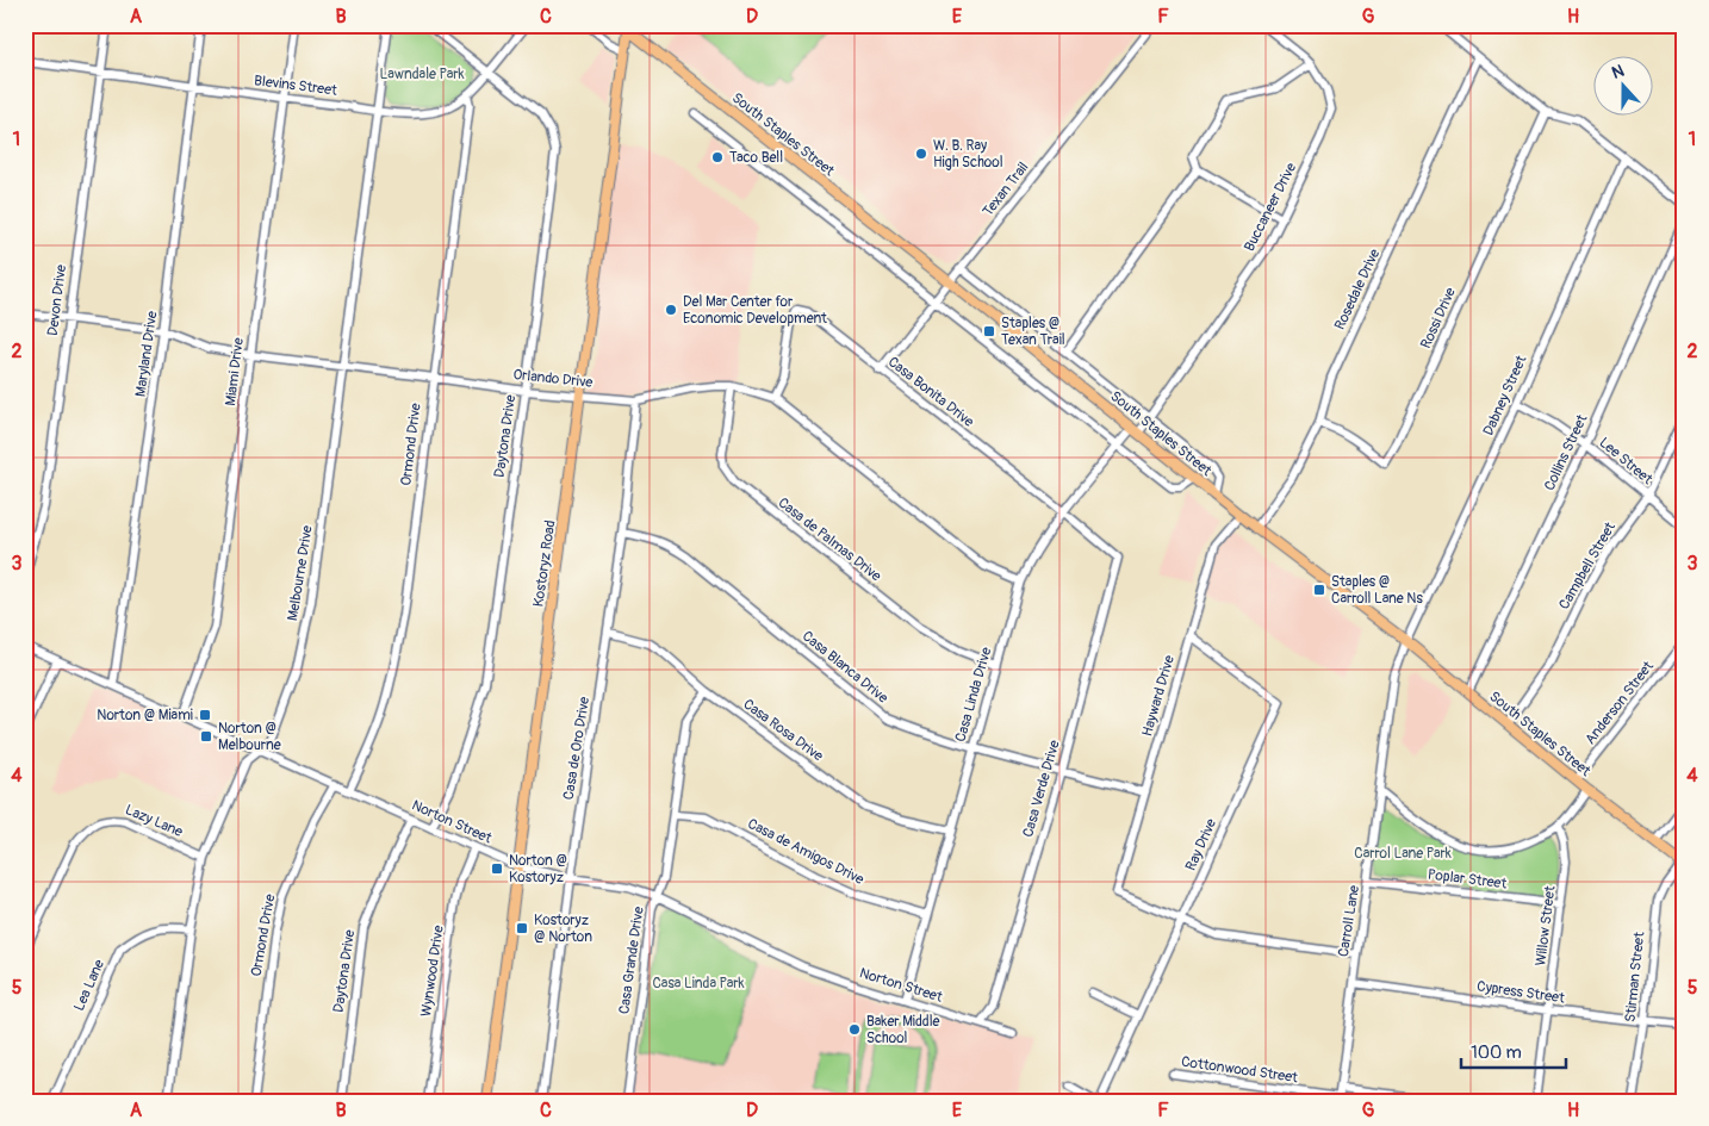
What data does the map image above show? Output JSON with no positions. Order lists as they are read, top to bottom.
{
  "streets": {
    "main road": ["South Staples Street", "Kostoryz Road"],
    "street": [
      "Blevins Street",
      "Texan Trail",
      "Buccaneer Drive",
      "Rosedale Drive",
      "Devon Drive",
      "Rossi Drive",
      "Maryland Drive",
      "Miami Drive",
      "Orlando Drive",
      "Casa Bonita Drive",
      "Dabney Street",
      "Daytona Drive",
      "Ormond Drive",
      "Collins Street",
      "Lee Street",
      "Casa de Palmas Drive",
      "Campbell Street",
      "Melbourne Drive",
      "Casa Blanca Drive",
      "Casa Linda Drive",
      "Hayward Drive",
      "Anderson Street",
      "Casa Rosa Drive",
      "Casa de Oro Drive",
      "Casa Verde Drive",
      "Lazy Lane",
      "Norton Street",
      "Ray Drive",
      "Casa de Amigos Drive",
      "Poplar Street",
      "Carroll Lane",
      "Willow Street",
      "Casa Grande Drive",
      "Wynwood Drive",
      "Stirman Street",
      "Lea Lane",
      "Cypress Street",
      "Cottonwood Street"
    ]
  },
  "crossings": [
    ["Blevins Street", "Devon Drive"],
    ["Blevins Street", "Maryland Drive"],
    ["Blevins Street", "Miami Drive"],
    ["Blevins Street", "Daytona Drive"],
    ["Blevins Street", "Ormond Drive"],
    ["Blevins Street", "Melbourne Drive"],
    ["South Staples Street", "Texan Trail"],
    ["South Staples Street", "Buccaneer Drive"],
    ["South Staples Street", "Rosedale Drive"],
    ["South Staples Street", "Dabney Street"],
    ["South Staples Street", "Collins Street"],
    ["South Staples Street", "Kostoryz Road"],
    ["South Staples Street", "Campbell Street"],
    ["South Staples Street", "Casa Linda Drive"],
    ["South Staples Street", "Hayward Drive"],
    ["South Staples Street", "Anderson Street"],
    ["South Staples Street", "Carroll Lane"],
    ["South Staples Street", "Stirman Street"],
    ["Texan Trail", "Casa Bonita Drive"],
    ["Buccaneer Drive", "Casa Linda Drive"],
    ["Rosedale Drive", "Rossi Drive"],
    ["Devon Drive", "Orlando Drive"],
    ["Maryland Drive", "Orlando Drive"],
    ["Maryland Drive", "Norton Street"],
    ["Miami Drive", "Orlando Drive"],
    ["Miami Drive", "Norton Street"],
    ["Orlando Drive", "Casa Bonita Drive"],
    ["Orlando Drive", "Daytona Drive"],
    ["Orlando Drive", "Ormond Drive"],
    ["Orlando Drive", "Casa de Palmas Drive"],
    ["Orlando Drive", "Kostoryz Road"],
    ["Orlando Drive", "Melbourne Drive"],
    ["Orlando Drive", "Casa Linda Drive"],
    ["Orlando Drive", "Casa de Oro Drive"],
    ["Casa Bonita Drive", "Casa Linda Drive"],
    ["Casa Bonita Drive", "Casa Verde Drive"],
    ["Dabney Street", "Lee Street"],
    ["Dabney Street", "Carroll Lane"],
    ["Daytona Drive", "Norton Street"],
    ["Ormond Drive", "Norton Street"],
    ["Collins Street", "Lee Street"],
    ["Lee Street", "Campbell Street"],
    ["Casa de Palmas Drive", "Casa Linda Drive"],
    ["Kostoryz Road", "Norton Street"],
    ["Melbourne Drive", "Lazy Lane"],
    ["Melbourne Drive", "Norton Street"],
    ["Melbourne Drive", "Lea Lane"],
    ["Casa Blanca Drive", "Casa Linda Drive"],
    ["Casa Blanca Drive", "Hayward Drive"],
    ["Casa Blanca Drive", "Casa de Oro Drive"],
    ["Casa Blanca Drive", "Casa Verde Drive"],
    ["Casa Linda Drive", "Casa Rosa Drive"],
    ["Casa Linda Drive", "Norton Street"],
    ["Casa Linda Drive", "Casa de Amigos Drive"],
    ["Hayward Drive", "Ray Drive"],
    ["Casa Rosa Drive", "Casa de Oro Drive"],
    ["Casa Rosa Drive", "Casa Grande Drive"],
    ["Casa de Oro Drive", "Norton Street"],
    ["Casa Verde Drive", "Norton Street"],
    ["Norton Street", "Casa Grande Drive"],
    ["Norton Street", "Wynwood Drive"],
    ["Casa de Amigos Drive", "Casa Grande Drive"],
    ["Poplar Street", "Carroll Lane"],
    ["Poplar Street", "Willow Street"],
    ["Carroll Lane", "Cypress Street"],
    ["Carroll Lane", "Cottonwood Street"],
    ["Willow Street", "Cypress Street"],
    ["Stirman Street", "Cypress Street"]
  ],
  "parks": ["Lawndale Park", "Carrol Lane Park", "Casa Linda Park"],
  "places": {
    "other": [
      "W. B. Ray High School",
      "Taco Bell",
      "Del Mar Center for Economic Development",
      "Baker Middle School"
    ],
    "transit": [
      "Staples @ Texan Trail",
      "Staples @ Carroll Lane Ns",
      "Norton @ Miami",
      "Norton @ Melbourne",
      "Norton @ Kostoryz",
      "Kostoryz @ Norton"
    ]
  },
  "scale_bar": "100 m",
  "north": "top",
  "grid": {
    "columns": [
      "A",
      "B",
      "C",
      "D",
      "E",
      "F",
      "G",
      "H"
    ],
    "rows": [
      "1",
      "2",
      "3",
      "4",
      "5"
    ]
  }
}
